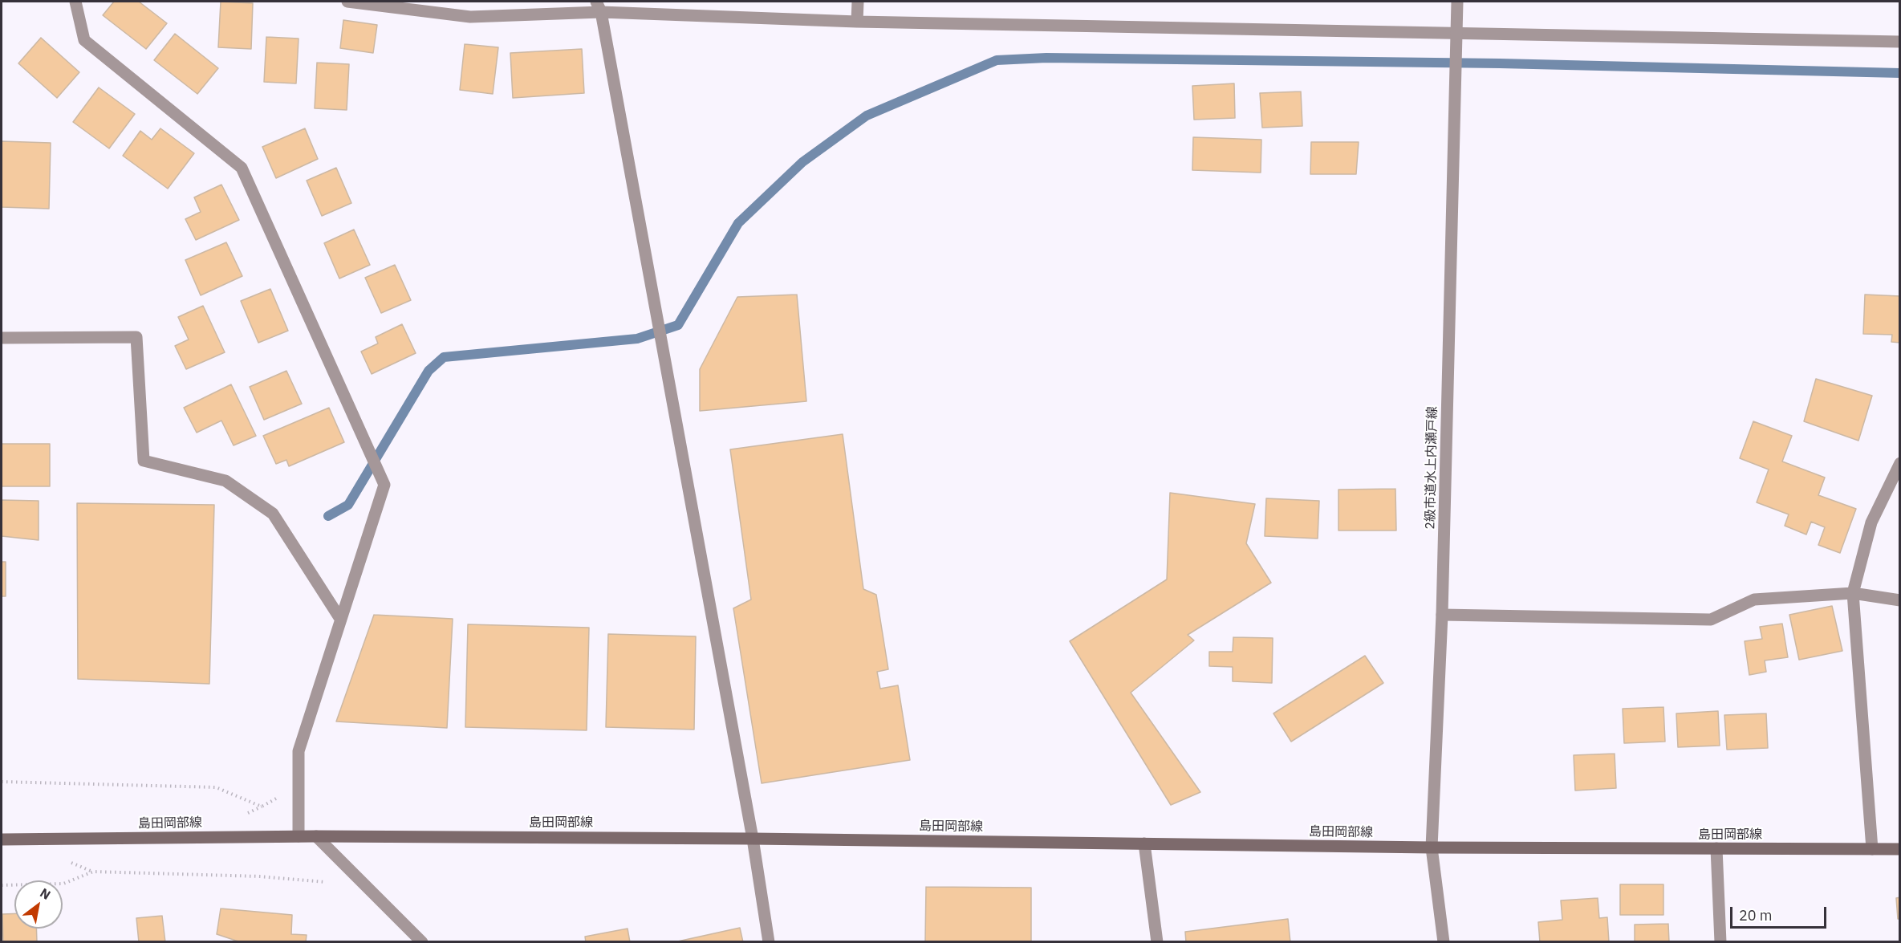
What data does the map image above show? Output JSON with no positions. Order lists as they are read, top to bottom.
{
  "streets": {
    "main road": ["島田岡部線"],
    "street": ["2級市道水上内瀬戸線"]
  },
  "crossings": [
    ["2級市道水上内瀬戸線", "島田岡部線"]
  ],
  "scale_bar": "20 m",
  "north": "top right"
}
